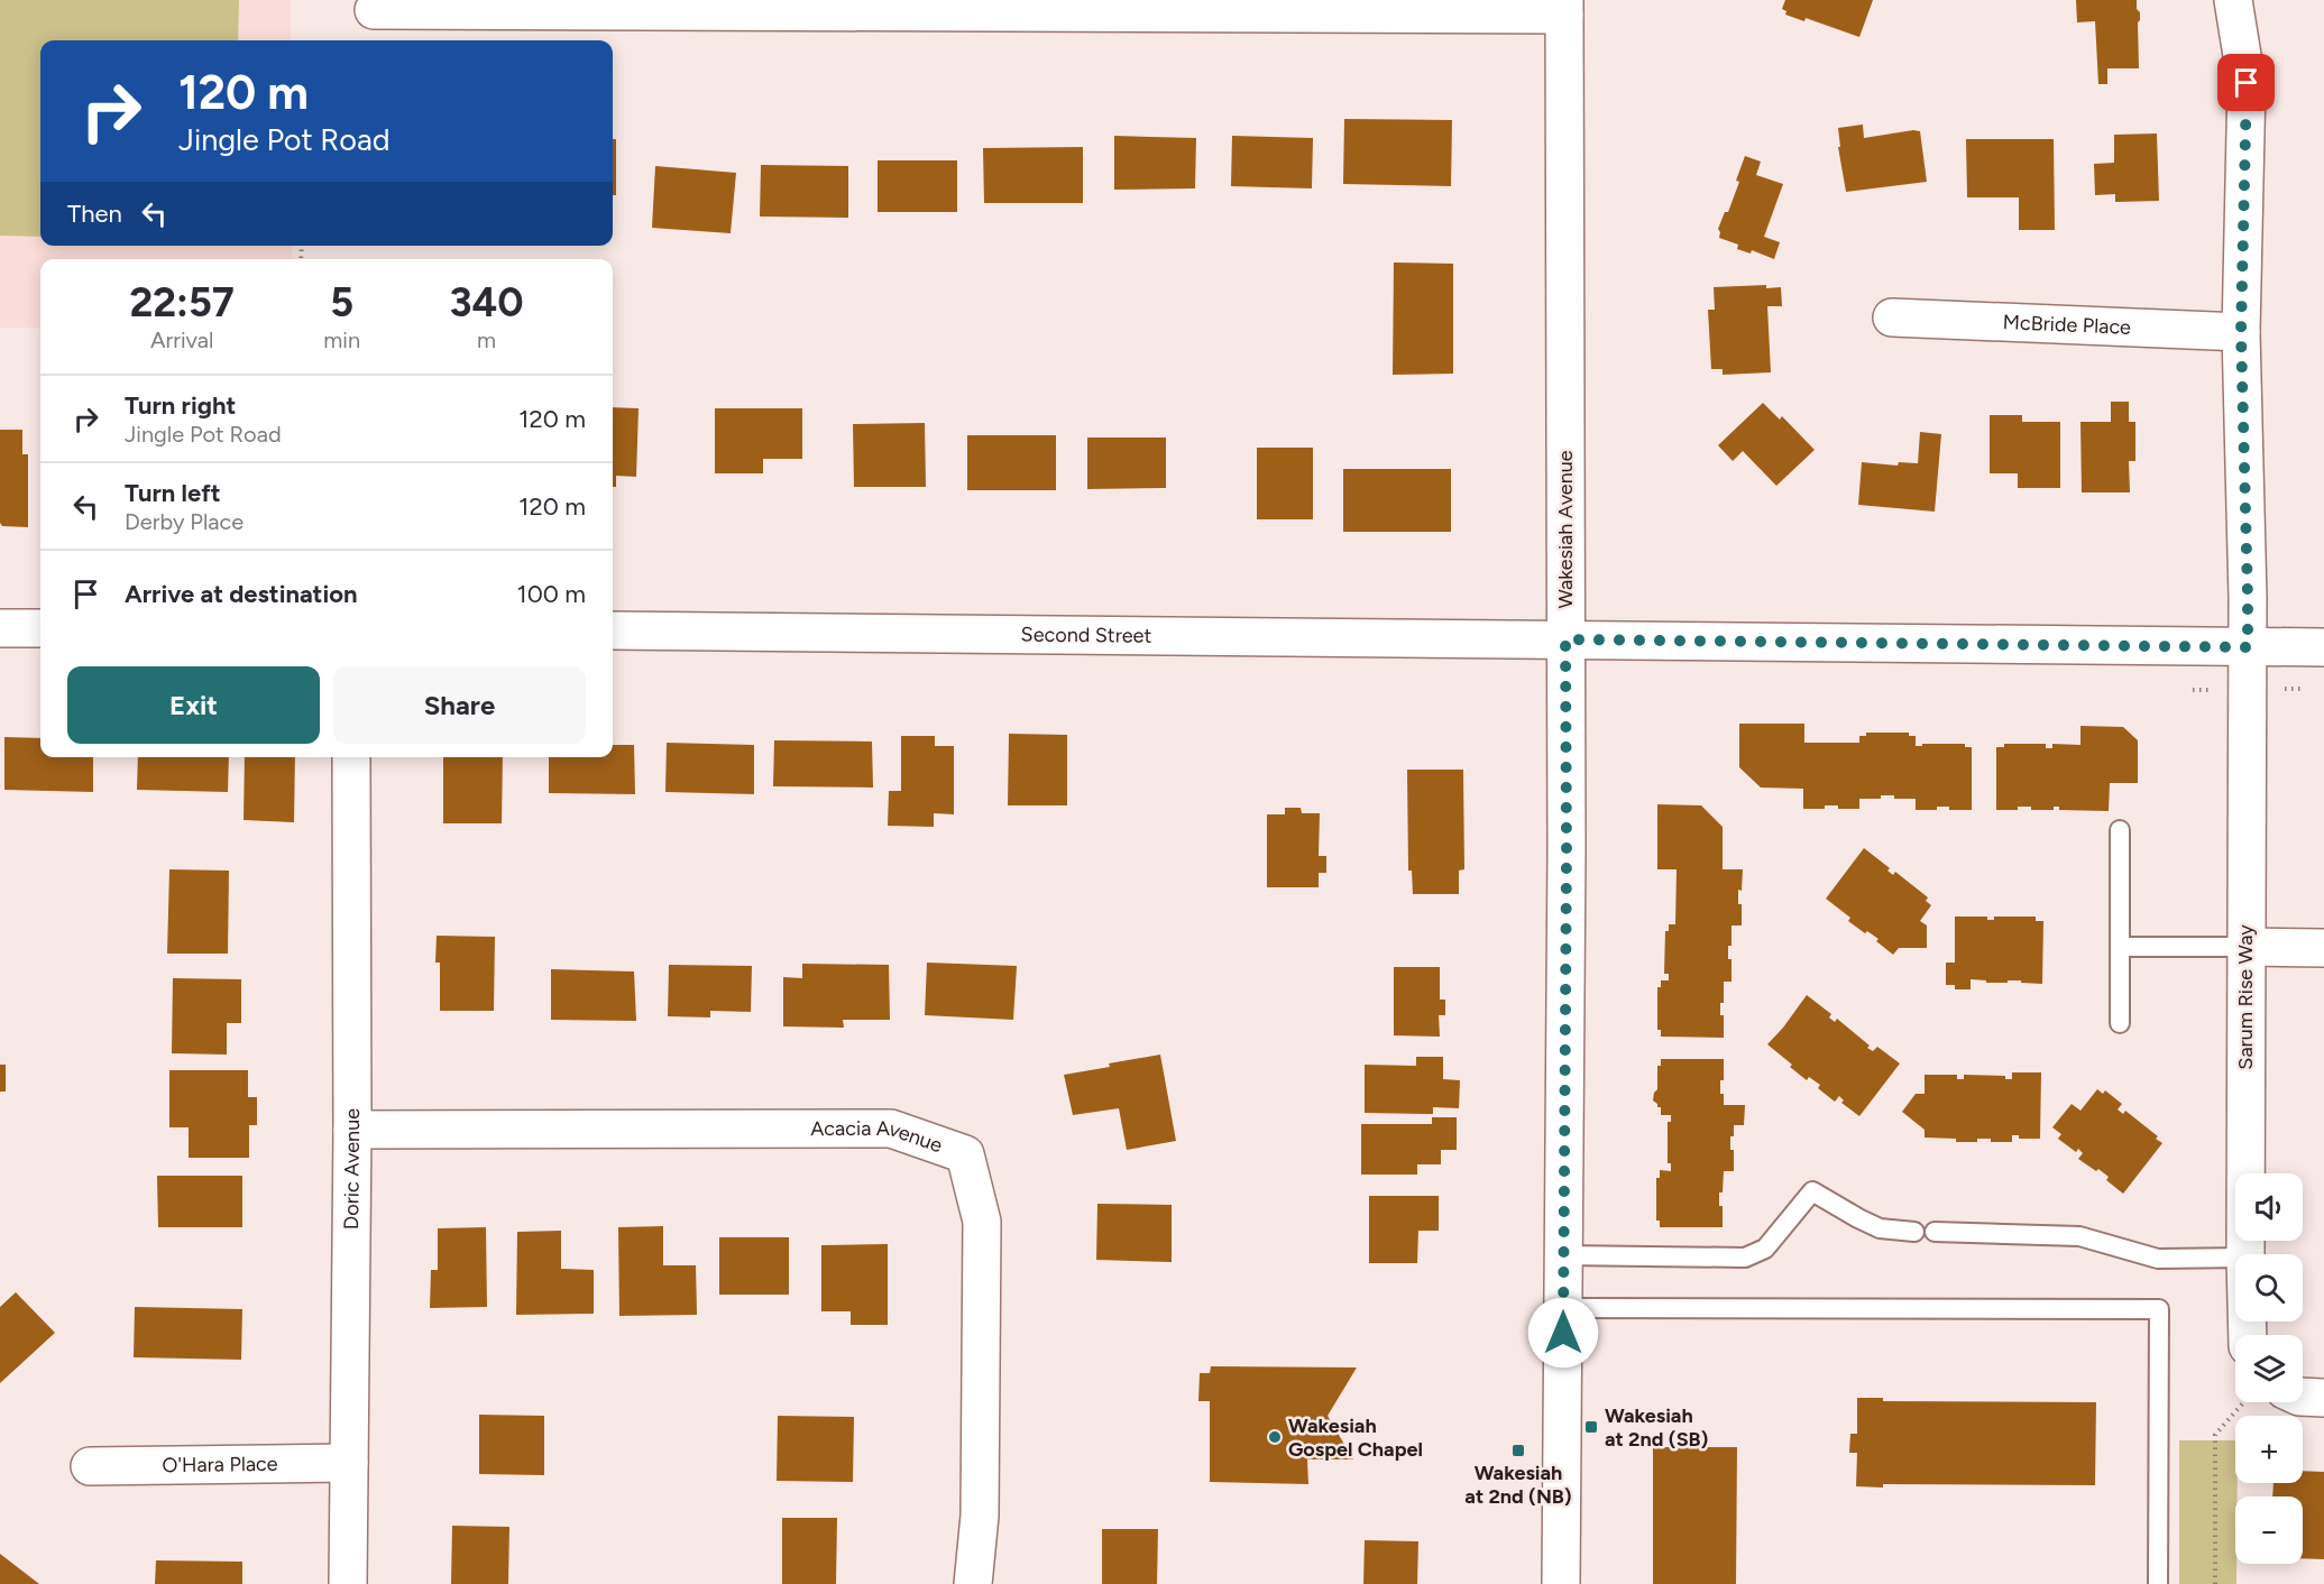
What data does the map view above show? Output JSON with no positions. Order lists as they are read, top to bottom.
{
  "streets": {
    "street": [
      "McBride Place",
      "Wakesiah Avenue",
      "Second Street",
      "Sarum Rise Way",
      "Acacia Avenue",
      "Doric Avenue",
      "O'Hara Place"
    ]
  },
  "crossings": [
    ["McBride Place", "Sarum Rise Way"],
    ["Wakesiah Avenue", "Second Street"],
    ["Second Street", "Sarum Rise Way"],
    ["Acacia Avenue", "Doric Avenue"],
    ["Doric Avenue", "O'Hara Place"]
  ],
  "places": {
    "transit": ["Wakesiah at 2nd (SB)", "Wakesiah at 2nd (NB)"],
    "other": ["Wakesiah Gospel Chapel"]
  },
  "page": {
    "turn": ["120 m", "Jingle Pot Road"],
    "then": "Then",
    "eta": [
      "22:57",
      "Arrival",
      "5",
      "min",
      "340",
      "m"
    ],
    "list": [
      {
        "name": "Turn right",
        "note": "Jingle Pot Road",
        "value": "120 m"
      },
      {
        "name": "Turn left",
        "note": "Derby Place",
        "value": "120 m"
      },
      {
        "name": "Arrive at destination",
        "value": "100 m"
      }
    ],
    "buttons": ["Exit", "Share"],
    "map_buttons": ["+", "−"]
  }
}
